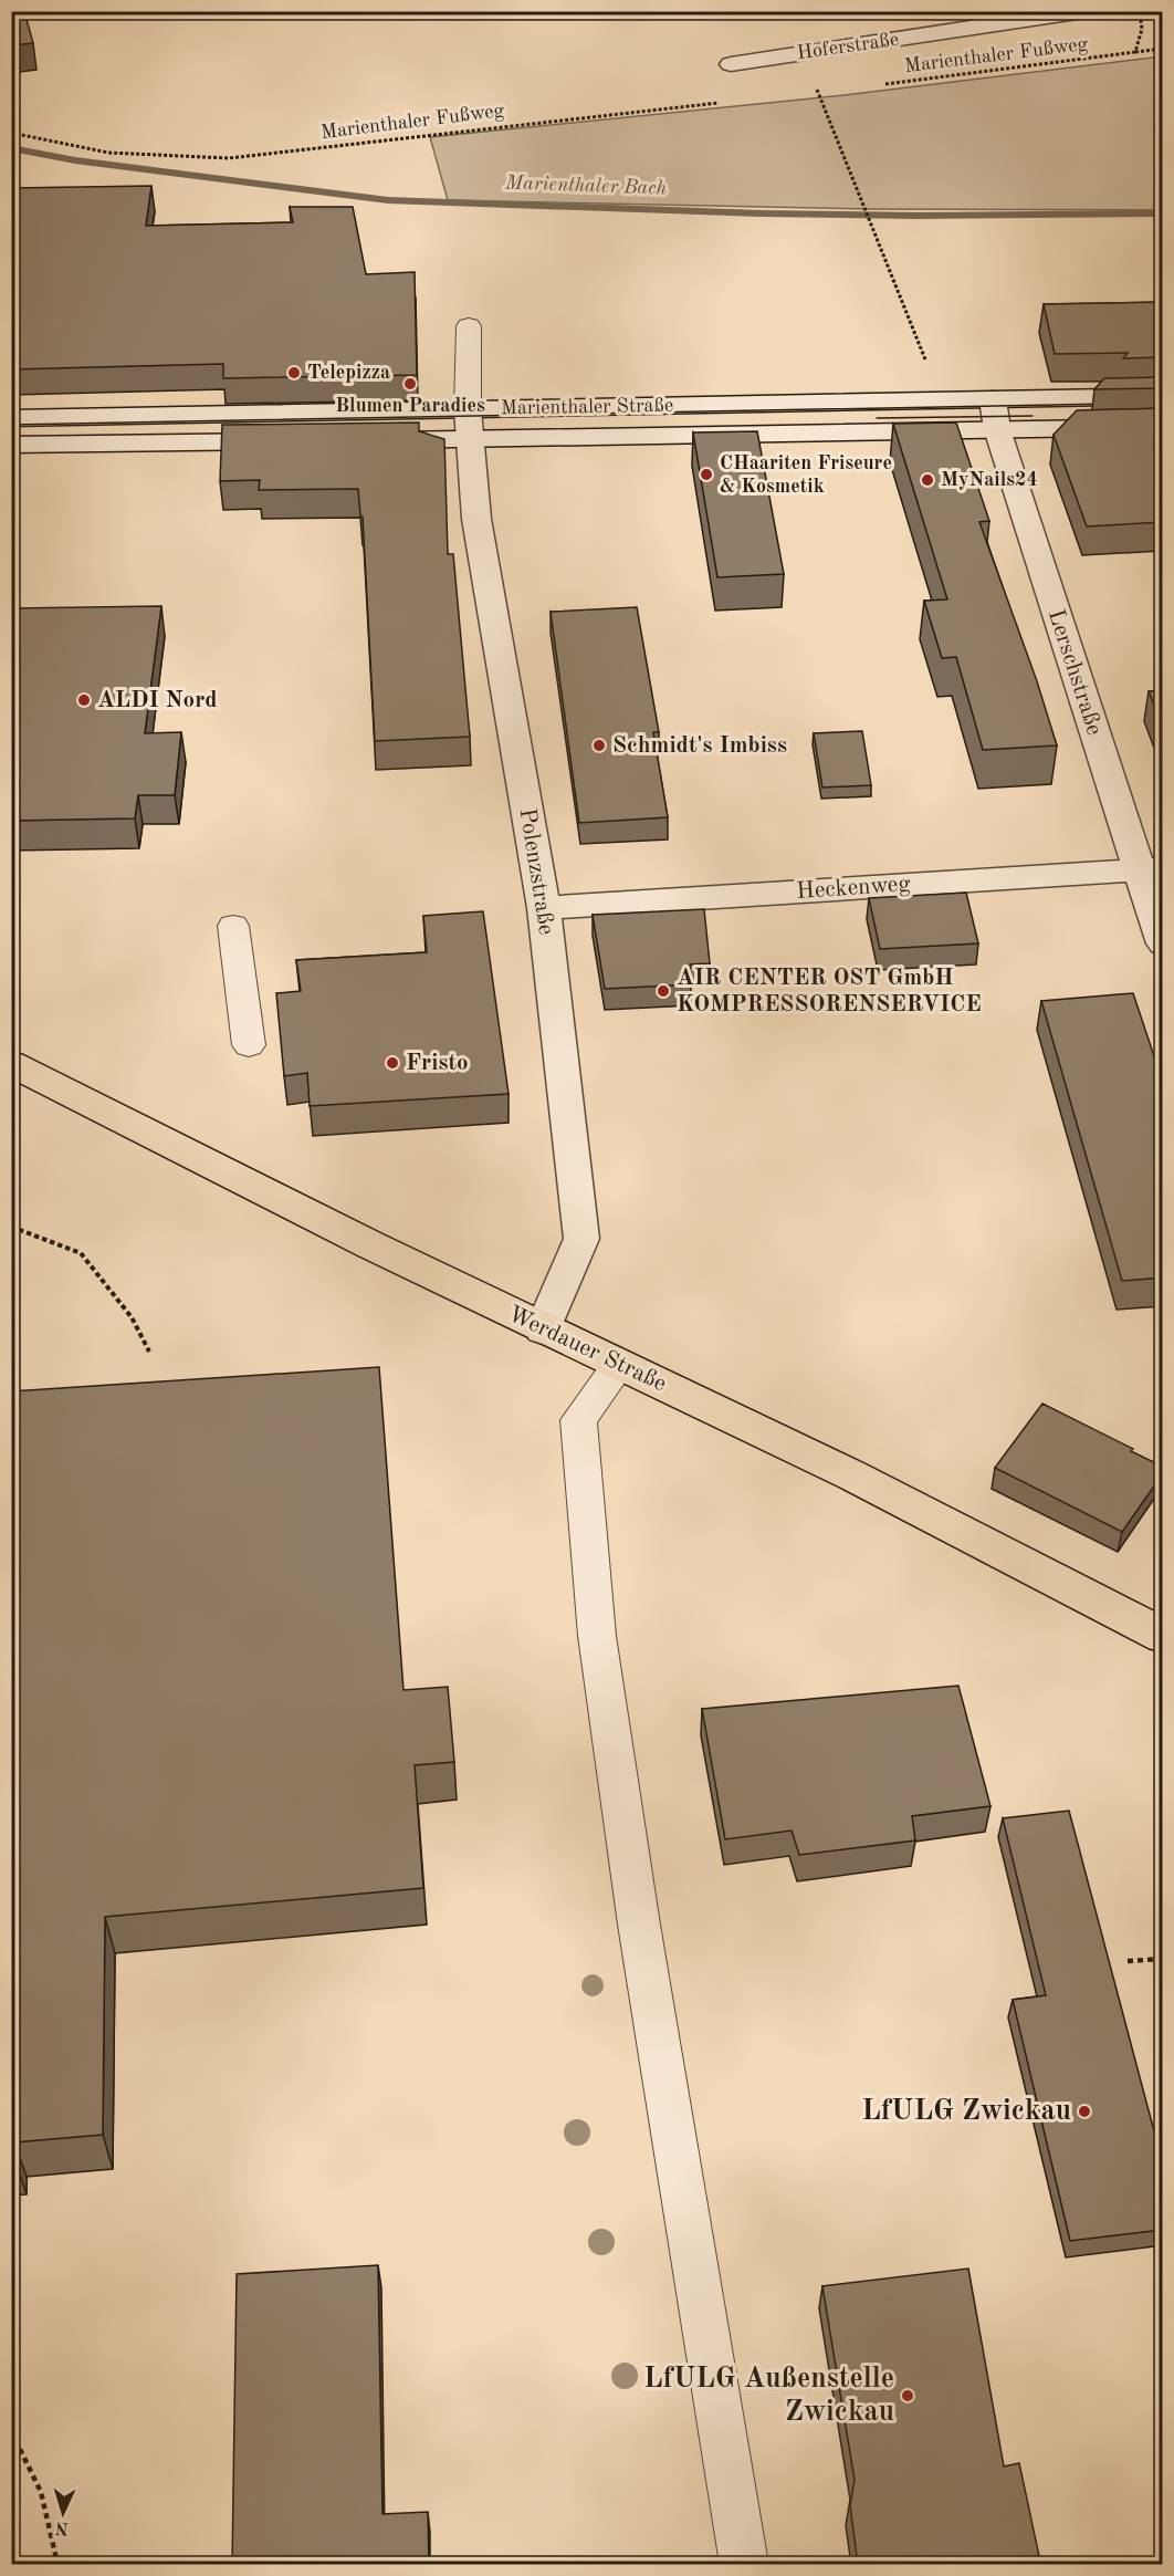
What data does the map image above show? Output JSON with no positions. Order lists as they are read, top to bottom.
{
  "streets": {
    "main road": ["Werdauer Straße"],
    "street": [
      "Hoferstraße",
      "Marienthaler Straße",
      "Lerschstraße",
      "Polenzstraße",
      "Heckenweg"
    ],
    "path": ["Marienthaler Fußweg"]
  },
  "crossings": [
    ["Marienthaler Straße", "Lerschstraße"],
    ["Marienthaler Straße", "Polenzstraße"],
    ["Lerschstraße", "Heckenweg"],
    ["Polenzstraße", "Heckenweg"],
    ["Polenzstraße", "Werdauer Straße"]
  ],
  "water": ["Marienthaler Bach"],
  "places": [
    "Telepizza",
    "Blumen Paradies",
    "CHaariten Friseure & Kosmetik",
    "MyNails24",
    "ALDI Nord",
    "Schmidt's Imbiss",
    "AIR CENTER OST GmbH KOMPRESSORENSERVICE",
    "Fristo",
    "LfULG Zwickau",
    "LfULG Außenstelle Zwickau"
  ],
  "north": "bottom"
}
